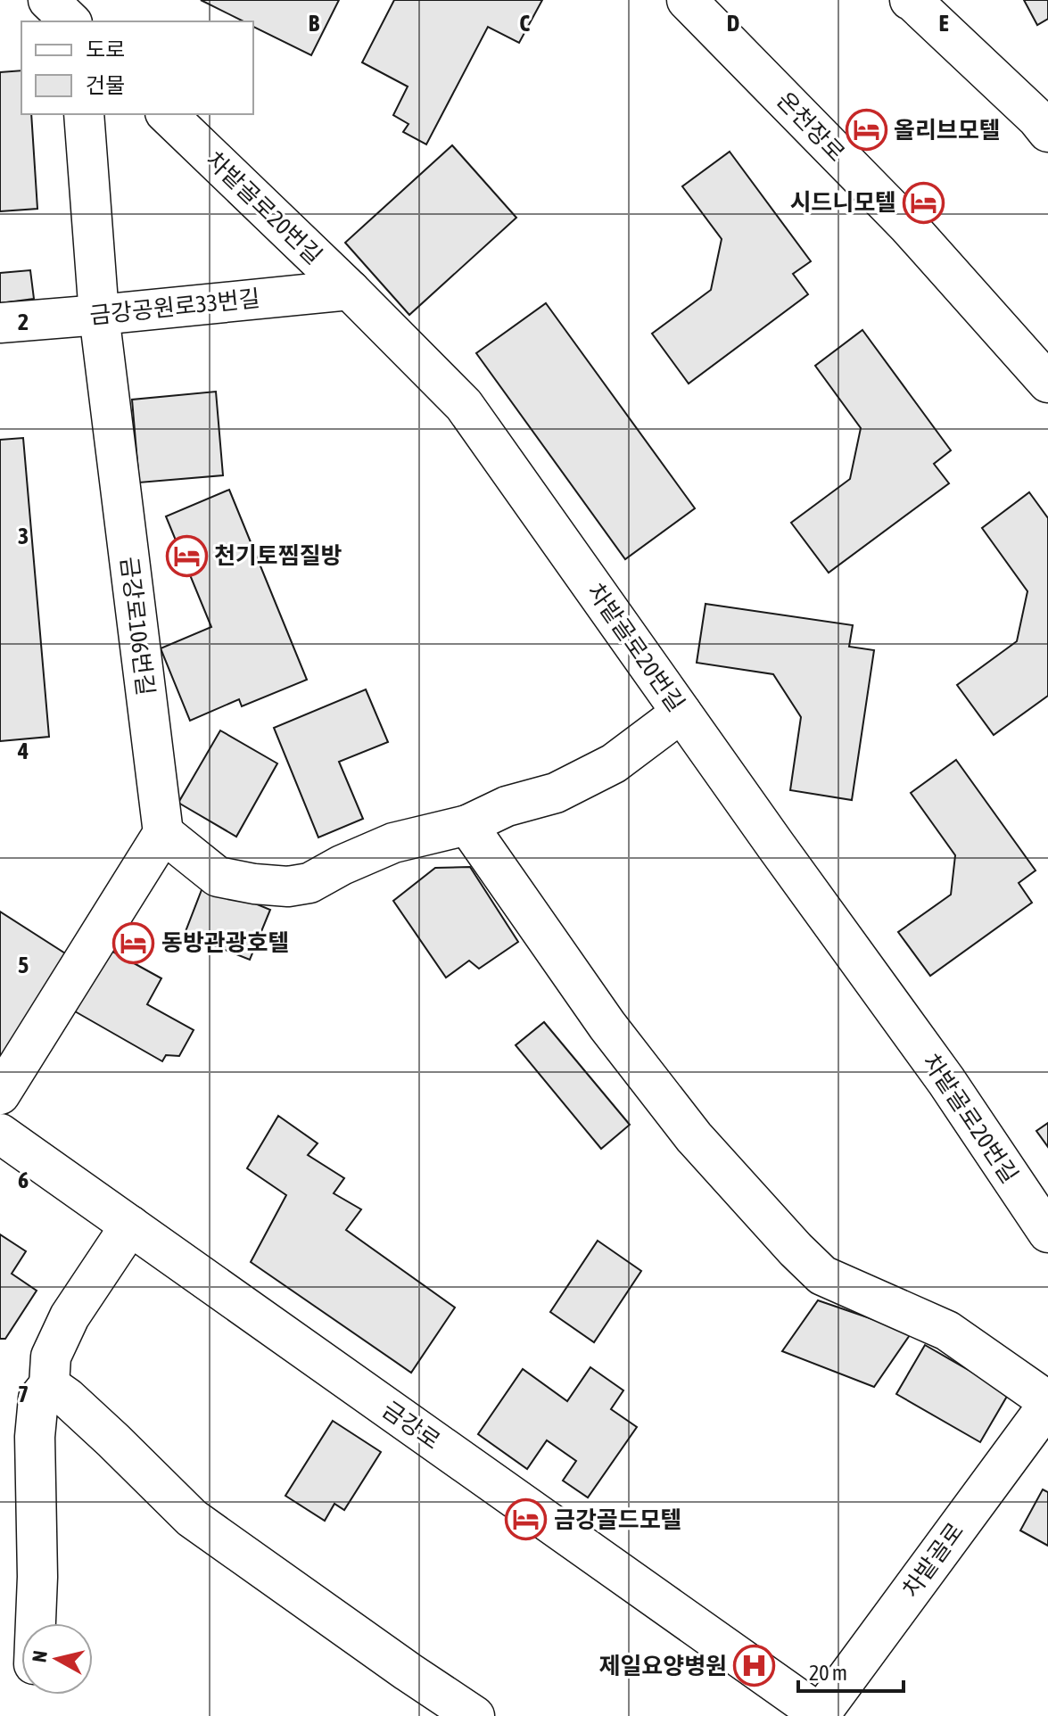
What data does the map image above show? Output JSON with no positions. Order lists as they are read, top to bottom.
{
  "streets": {
    "street": [
      "온천장로",
      "차밭골로20번길",
      "금강공원로33번길",
      "금강로106번길",
      "금강로",
      "차밭골로"
    ]
  },
  "crossings": [
    ["차밭골로20번길", "금강공원로33번길"],
    ["금강공원로33번길", "금강로106번길"],
    ["금강로", "차밭골로"]
  ],
  "places": {
    "hotel": [
      "올리브모텔",
      "시드니모텔",
      "천기토찜질방",
      "동방관광호텔",
      "금강골드모텔"
    ],
    "hospital": ["제일요양병원"]
  },
  "legend": ["도로", "건물"],
  "scale_bar": "20 m",
  "north": "left",
  "grid": {
    "columns": [
      "B",
      "C",
      "D",
      "E"
    ],
    "rows": [
      "2",
      "3",
      "4",
      "5",
      "6",
      "7"
    ]
  }
}
